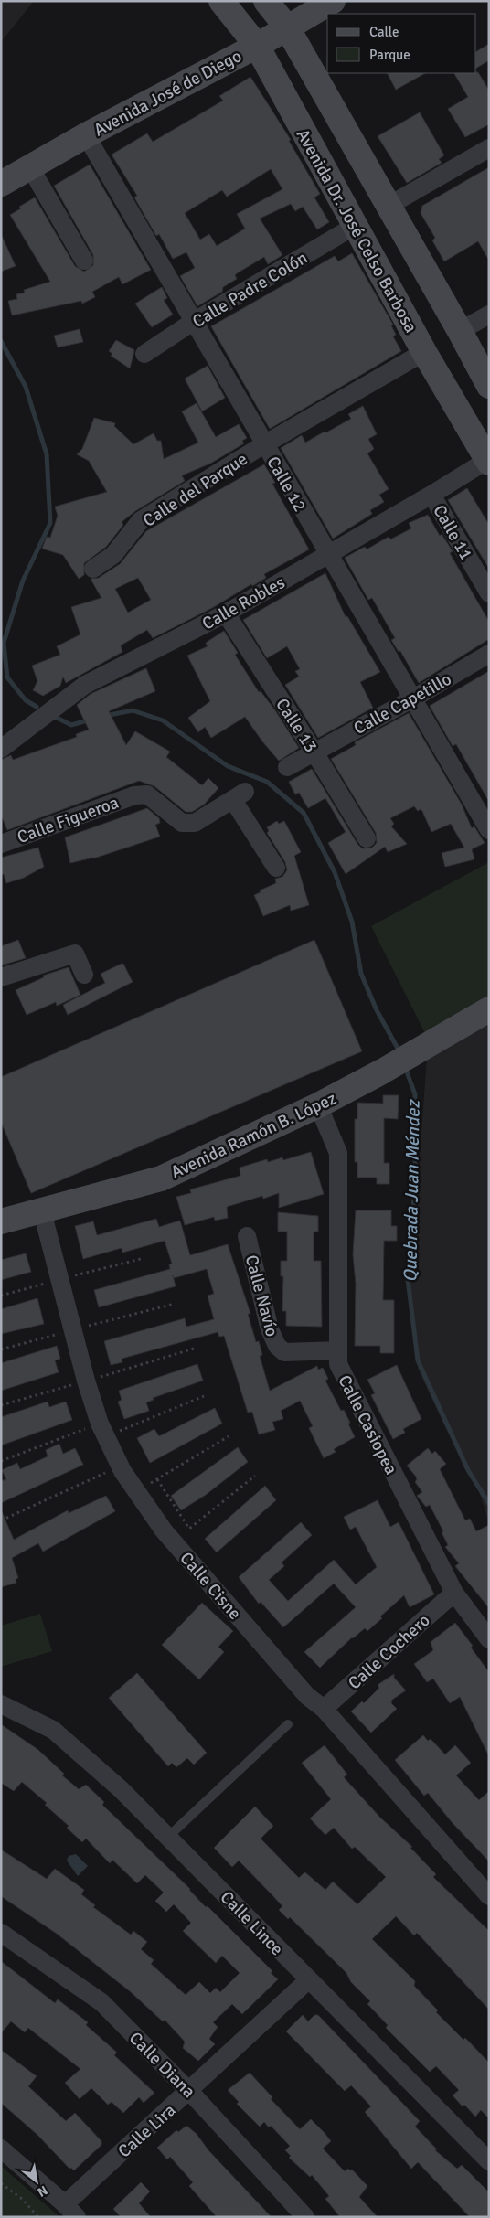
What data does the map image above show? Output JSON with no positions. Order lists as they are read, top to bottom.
{
  "streets": {
    "main road": ["Avenida José de Diego", "Avenida Dr. José Celso Barbosa", "Avenida Ramón B. López"],
    "street": [
      "Calle Padre Colón",
      "Calle 12",
      "Calle del Parque",
      "Calle 11",
      "Calle Robles",
      "Calle Capetillo",
      "Calle 13",
      "Calle Figueroa",
      "Calle Navío",
      "Calle Casiopea",
      "Calle Cisne",
      "Calle Cochero",
      "Calle Lince",
      "Calle Diana",
      "Calle Lira"
    ]
  },
  "crossings": [
    ["Avenida José de Diego", "Avenida Dr. José Celso Barbosa"],
    ["Avenida José de Diego", "Calle 12"],
    ["Avenida Dr. José Celso Barbosa", "Calle Padre Colón"],
    ["Avenida Dr. José Celso Barbosa", "Calle del Parque"],
    ["Avenida Dr. José Celso Barbosa", "Calle Robles"],
    ["Calle Padre Colón", "Calle 12"],
    ["Calle 12", "Calle del Parque"],
    ["Calle 12", "Calle Robles"],
    ["Calle 12", "Calle Capetillo"],
    ["Calle 11", "Calle Robles"],
    ["Calle Robles", "Calle 13"],
    ["Calle Capetillo", "Calle 13"],
    ["Avenida Ramón B. López", "Calle Casiopea"],
    ["Avenida Ramón B. López", "Calle Cisne"],
    ["Calle Navío", "Calle Casiopea"],
    ["Calle Casiopea", "Calle Cochero"],
    ["Calle Cisne", "Calle Cochero"],
    ["Calle Lince", "Calle Lira"],
    ["Calle Diana", "Calle Lira"]
  ],
  "water": ["Quebrada Juan Méndez"],
  "legend": ["Calle", "Parque"],
  "north": "bottom right"
}
